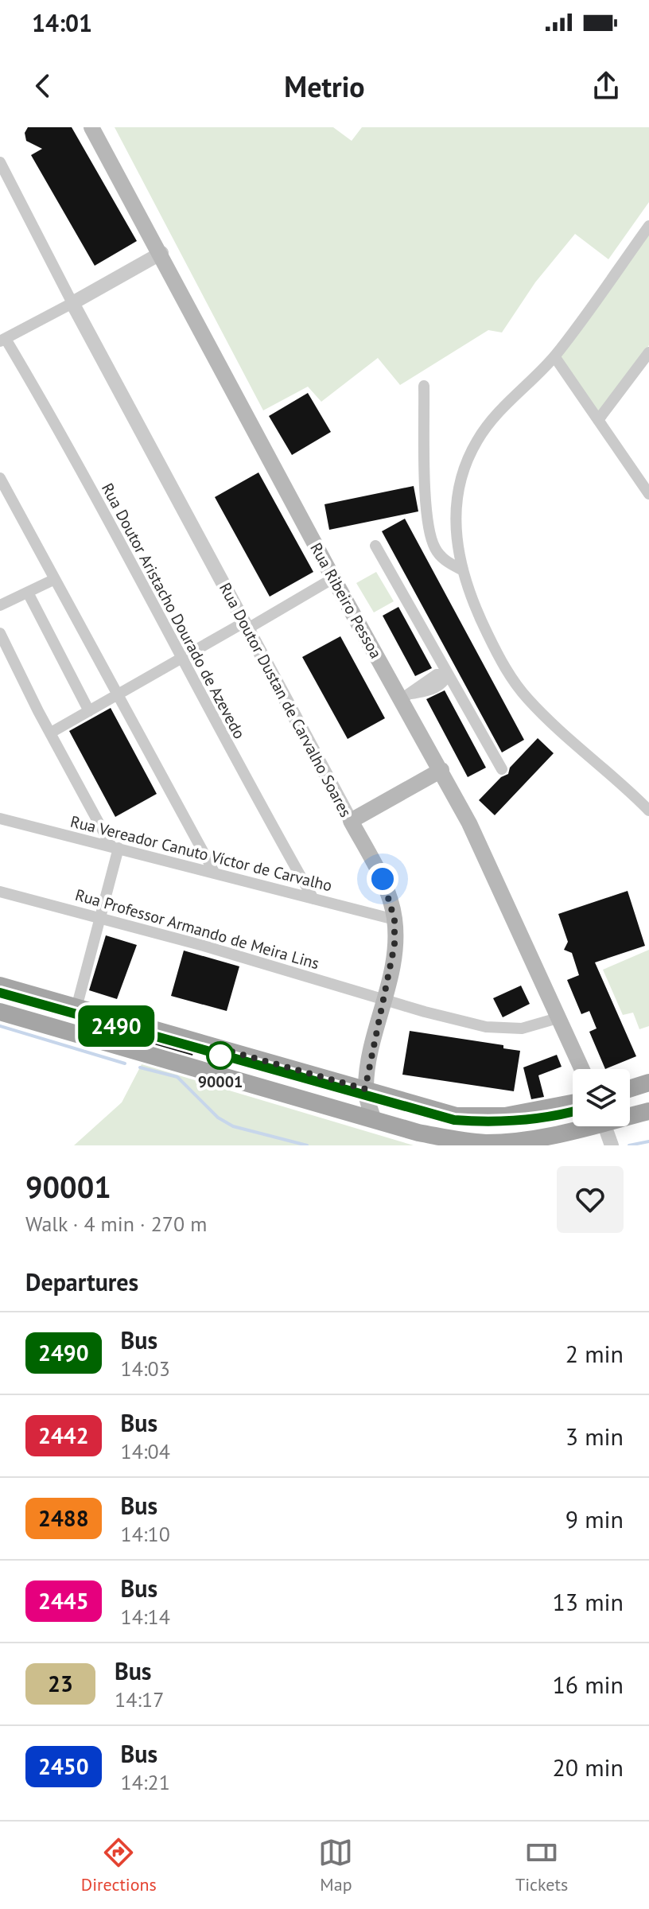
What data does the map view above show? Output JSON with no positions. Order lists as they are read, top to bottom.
{
  "streets": {
    "main road": ["Rua Ribeiro Pessoa", "Rua Doutor Dustan de Carvalho Soares"],
    "street": ["Rua Doutor Aristacho Dourado de Azevedo", "Rua Vereador Canuto Víctor de Carvalho", "Rua Professor Armando de Meira Lins"]
  },
  "crossings": [
    ["Rua Ribeiro Pessoa", "Rua Professor Armando de Meira Lins"],
    ["Rua Doutor Aristacho Dourado de Azevedo", "Rua Vereador Canuto Víctor de Carvalho"],
    ["Rua Doutor Dustan de Carvalho Soares", "Rua Vereador Canuto Víctor de Carvalho"],
    ["Rua Doutor Dustan de Carvalho Soares", "Rua Professor Armando de Meira Lins"]
  ],
  "places": ["90001"],
  "lines": ["bus line 2490"],
  "page": {
    "status": "14:01",
    "header": "Metrio",
    "on_map": "2490",
    "heading": [
      ["90001", "Walk · 4 min · 270 m"],
      "Departures"
    ],
    "list": [
      {
        "mark": "2490",
        "name": "Bus",
        "note": "14:03",
        "value": "2 min"
      },
      {
        "mark": "2442",
        "name": "Bus",
        "note": "14:04",
        "value": "3 min"
      },
      {
        "mark": "2488",
        "name": "Bus",
        "note": "14:10",
        "value": "9 min"
      },
      {
        "mark": "2445",
        "name": "Bus",
        "note": "14:14",
        "value": "13 min"
      },
      {
        "mark": "23",
        "name": "Bus",
        "note": "14:17",
        "value": "16 min"
      },
      {
        "mark": "2450",
        "name": "Bus",
        "note": "14:21",
        "value": "20 min"
      }
    ],
    "tabs": ["Directions", "Map", "Tickets"]
  }
}
